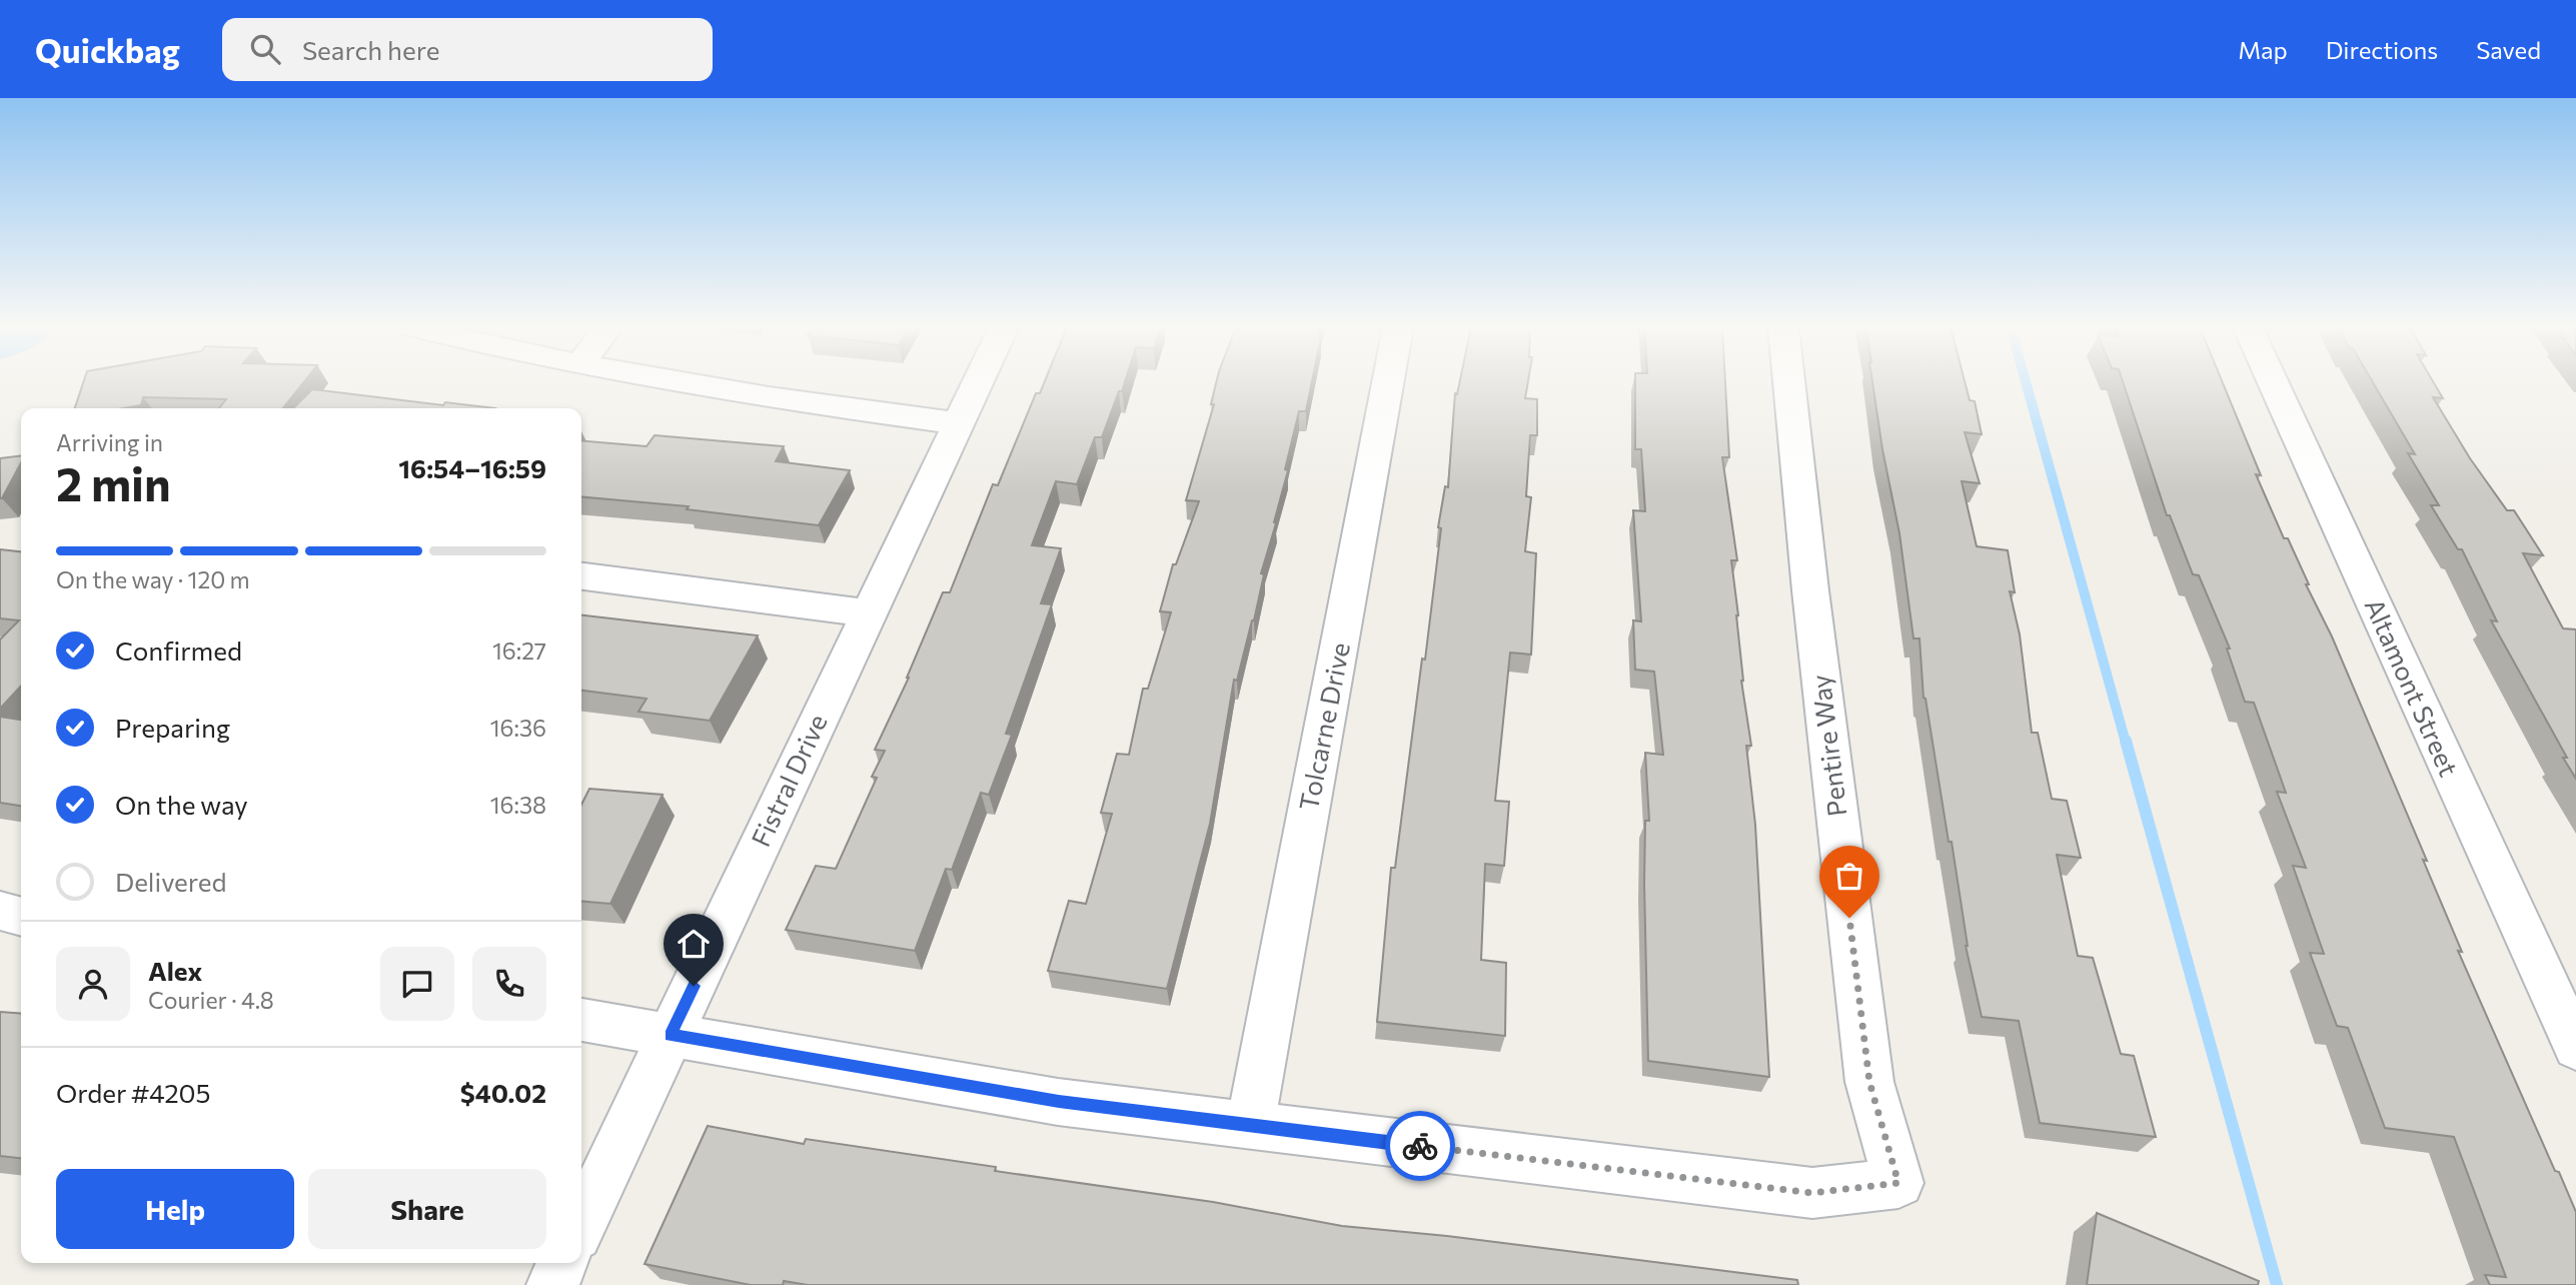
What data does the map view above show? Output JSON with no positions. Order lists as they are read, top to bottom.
{
  "streets": {
    "street": [
      "Altamont Street",
      "Tolcarne Drive",
      "Pentire Way",
      "Fistral Drive"
    ]
  },
  "crossings": [
    ["Tolcarne Drive", "Pentire Way"],
    ["Pentire Way", "Fistral Drive"]
  ],
  "page": {
    "header": "Quickbag",
    "search": "Search here",
    "nav": ["Map", "Directions", "Saved"],
    "heading": ["2 min", "Arriving in", "16:54–16:59"],
    "panel": [
      "Alex",
      "Courier · 4.8",
      "Order #4205",
      "$40.02"
    ],
    "bar": "On the way · 120 m",
    "list": [
      ["Confirmed", "16:27"],
      ["Preparing", "16:36"],
      ["On the way", "16:38"],
      "Delivered"
    ],
    "buttons": ["Help", "Share"]
  }
}
